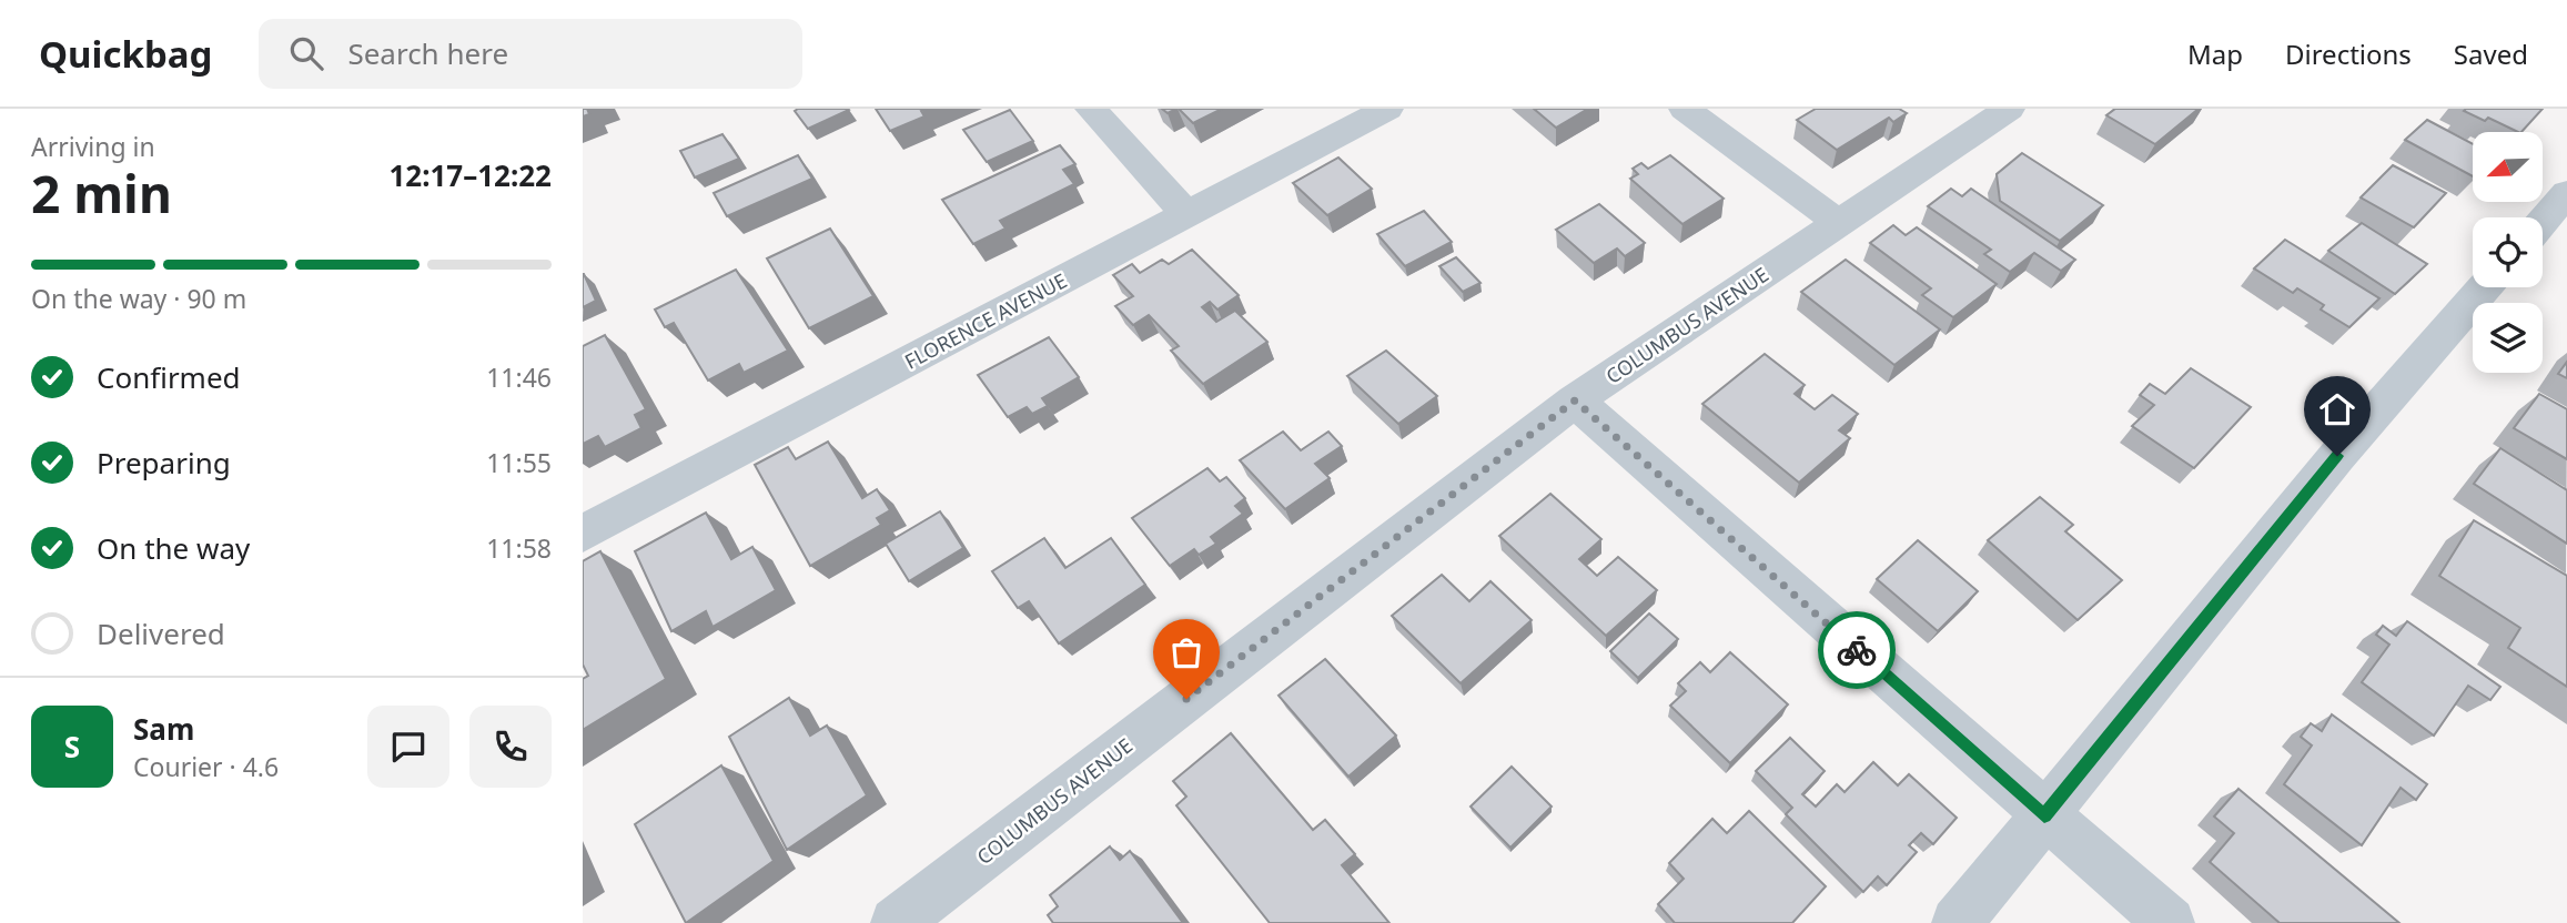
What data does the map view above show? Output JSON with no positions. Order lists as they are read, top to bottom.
{
  "streets": {
    "street": ["FLORENCE AVENUE", "COLUMBUS AVENUE"]
  },
  "north": "bottom left",
  "page": {
    "header": "Quickbag",
    "search": "Search here",
    "nav": ["Map", "Directions", "Saved"],
    "heading": ["2 min", "Arriving in", "12:17–12:22"],
    "panel": ["Sam", "Courier · 4.6"],
    "bar": "On the way · 90 m",
    "list": [
      ["Confirmed", "11:46"],
      ["Preparing", "11:55"],
      ["On the way", "11:58"],
      "Delivered"
    ],
    "round": "S"
  }
}
